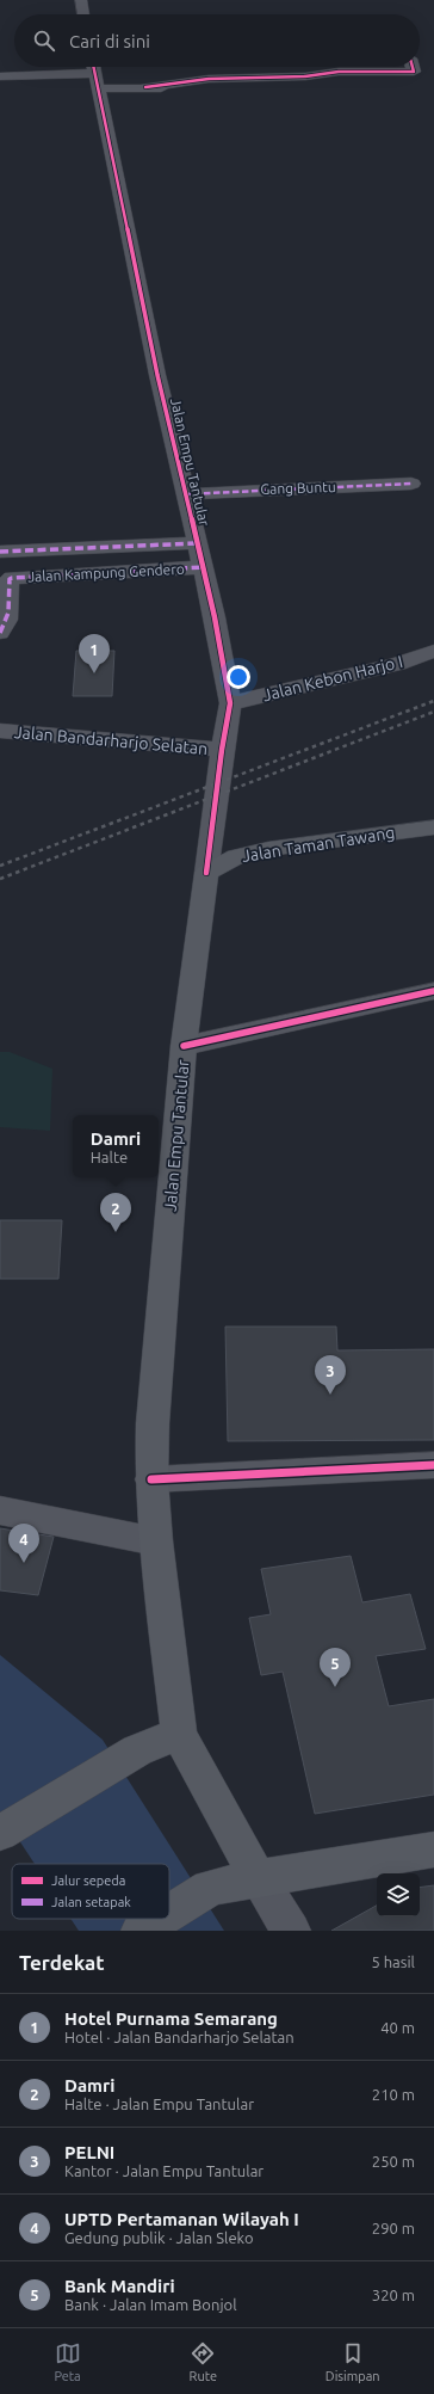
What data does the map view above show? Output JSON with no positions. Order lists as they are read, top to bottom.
{
  "streets": {
    "main road": ["Jalan Empu Tantular", "Jalan Taman Tawang"],
    "street": [
      "Gang Buntu",
      "Jalan Kampung Gendero",
      "Jalan Kebon Harjo I",
      "Jalan Bandarharjo Selatan"
    ]
  },
  "crossings": [
    ["Jalan Empu Tantular", "Gang Buntu"],
    ["Jalan Empu Tantular", "Jalan Kampung Gendero"],
    ["Jalan Empu Tantular", "Jalan Kebon Harjo I"],
    ["Jalan Empu Tantular", "Jalan Bandarharjo Selatan"],
    ["Jalan Empu Tantular", "Jalan Taman Tawang"]
  ],
  "legend": ["Jalur sepeda", "Jalan setapak"],
  "page": {
    "search": "Cari di sini",
    "pins": [
      "1",
      "2",
      "3",
      "4",
      "5"
    ],
    "popup": ["Damri", "Halte"],
    "heading": ["Terdekat", "5 hasil"],
    "list": [
      {
        "mark": "1",
        "name": "Hotel Purnama Semarang",
        "note": "Hotel · Jalan Bandarharjo Selatan",
        "value": "40 m"
      },
      {
        "mark": "2",
        "name": "Damri",
        "note": "Halte · Jalan Empu Tantular",
        "value": "210 m"
      },
      {
        "mark": "3",
        "name": "PELNI",
        "note": "Kantor · Jalan Empu Tantular",
        "value": "250 m"
      },
      {
        "mark": "4",
        "name": "UPTD Pertamanan Wilayah I",
        "note": "Gedung publik · Jalan Sleko",
        "value": "290 m"
      },
      {
        "mark": "5",
        "name": "Bank Mandiri",
        "note": "Bank · Jalan Imam Bonjol",
        "value": "320 m"
      }
    ],
    "nav": ["Peta", "Rute", "Disimpan"]
  }
}
